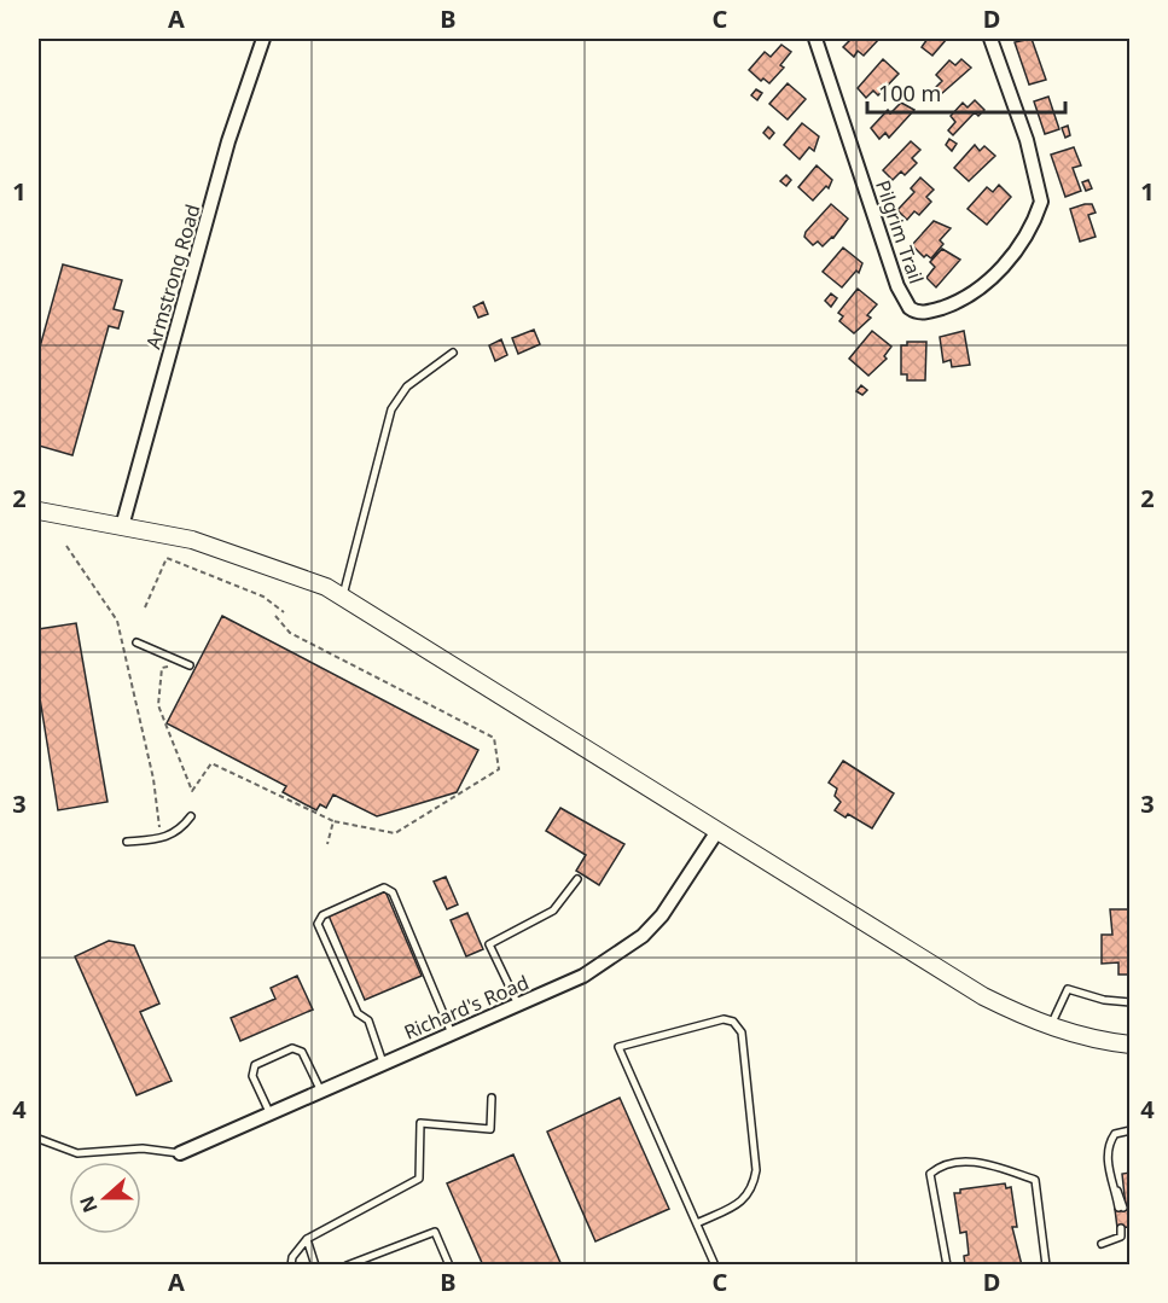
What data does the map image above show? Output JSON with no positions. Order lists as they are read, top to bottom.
{
  "streets": {
    "street": ["Pilgrim Trail", "Armstrong Road", "Richard's Road"]
  },
  "scale_bar": "100 m",
  "north": "left",
  "grid": {
    "columns": [
      "A",
      "B",
      "C",
      "D"
    ],
    "rows": [
      "1",
      "2",
      "3",
      "4"
    ]
  }
}
